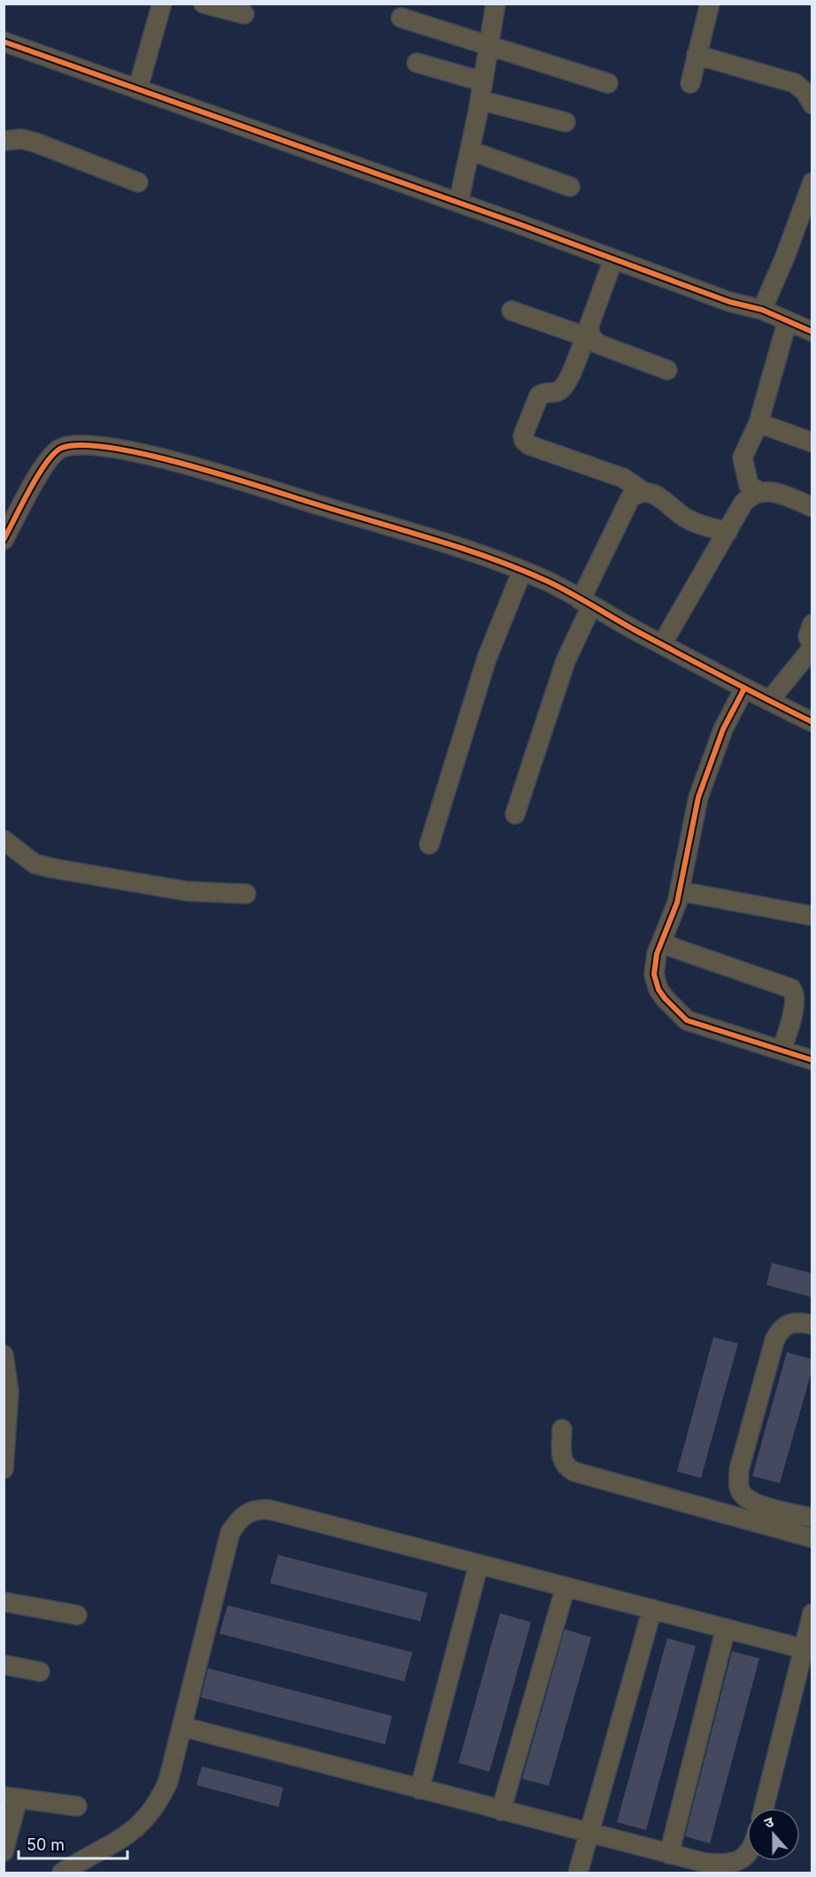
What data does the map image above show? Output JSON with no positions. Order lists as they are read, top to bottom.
{
  "scale_bar": "50 m",
  "north": "top"
}
